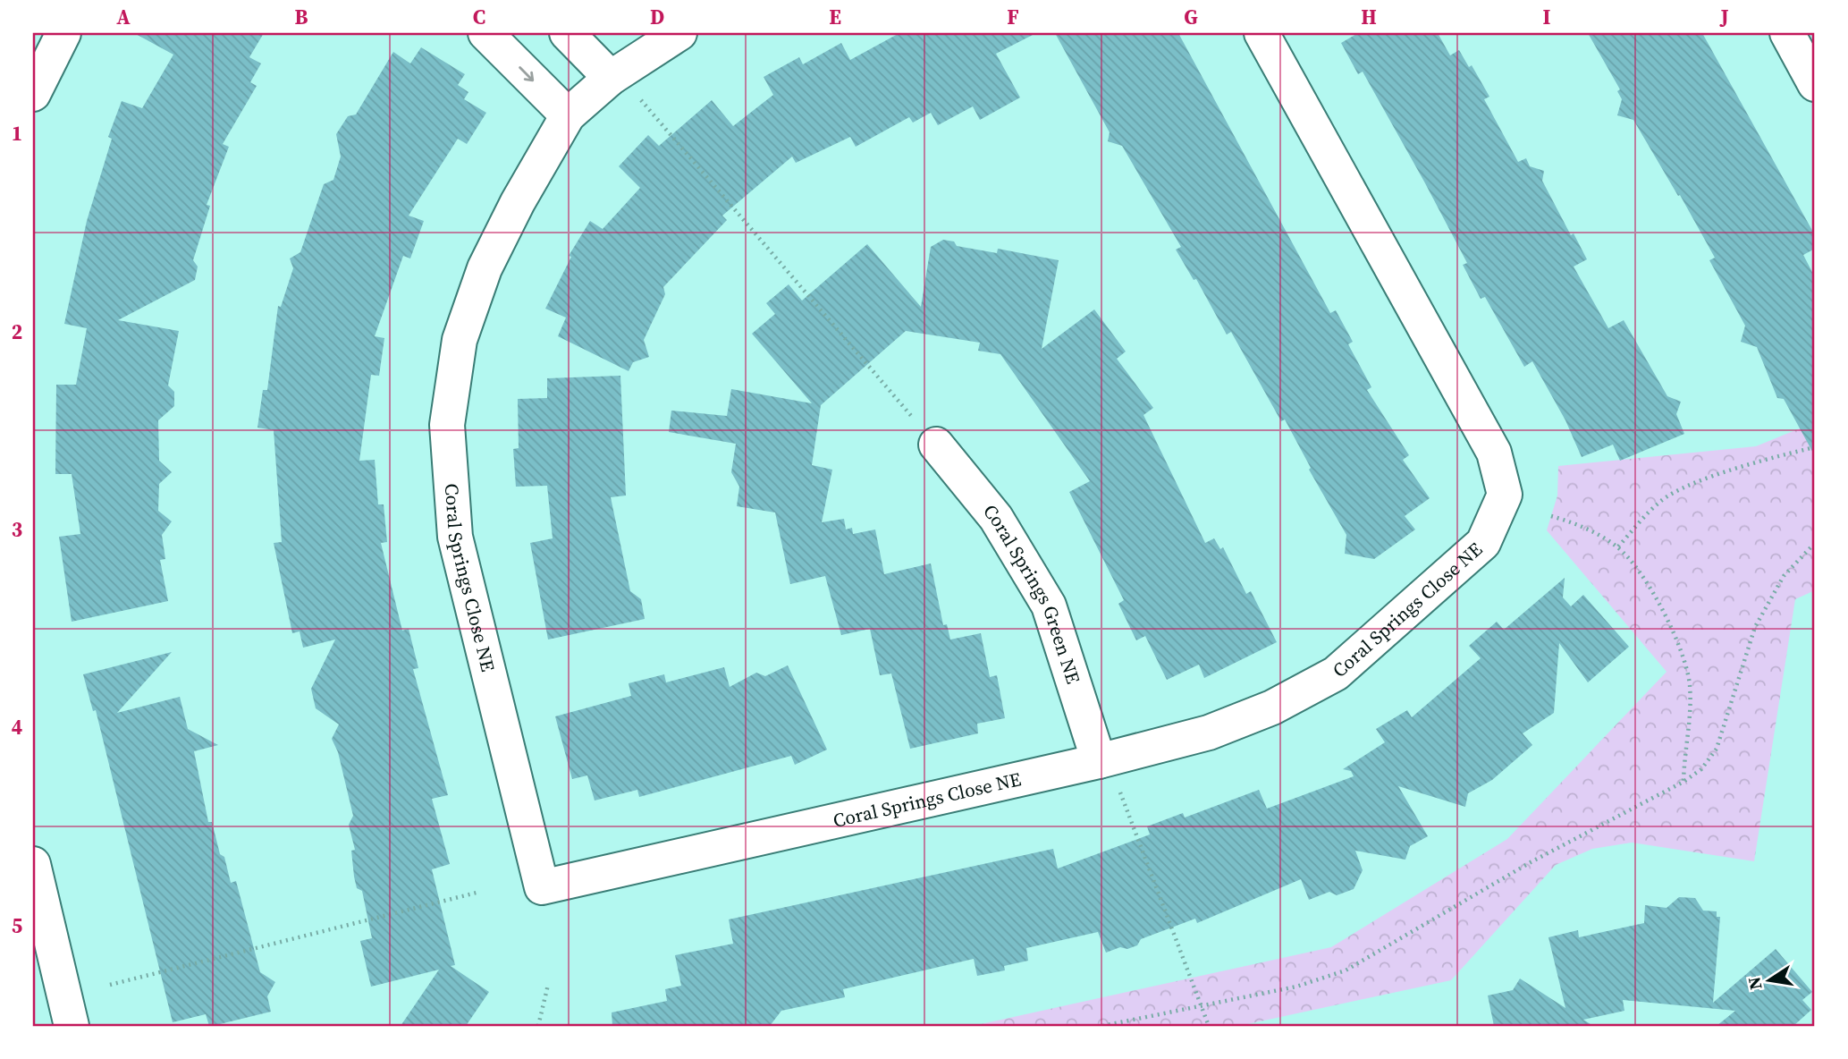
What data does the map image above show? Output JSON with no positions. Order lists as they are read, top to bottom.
{
  "streets": {
    "street": ["Coral Springs Close NE", "Coral Springs Green NE"]
  },
  "crossings": [
    ["Coral Springs Close NE", "Coral Springs Green NE"]
  ],
  "north": "left",
  "grid": {
    "columns": [
      "A",
      "B",
      "C",
      "D",
      "E",
      "F",
      "G",
      "H",
      "I",
      "J"
    ],
    "rows": [
      "1",
      "2",
      "3",
      "4",
      "5"
    ]
  }
}
